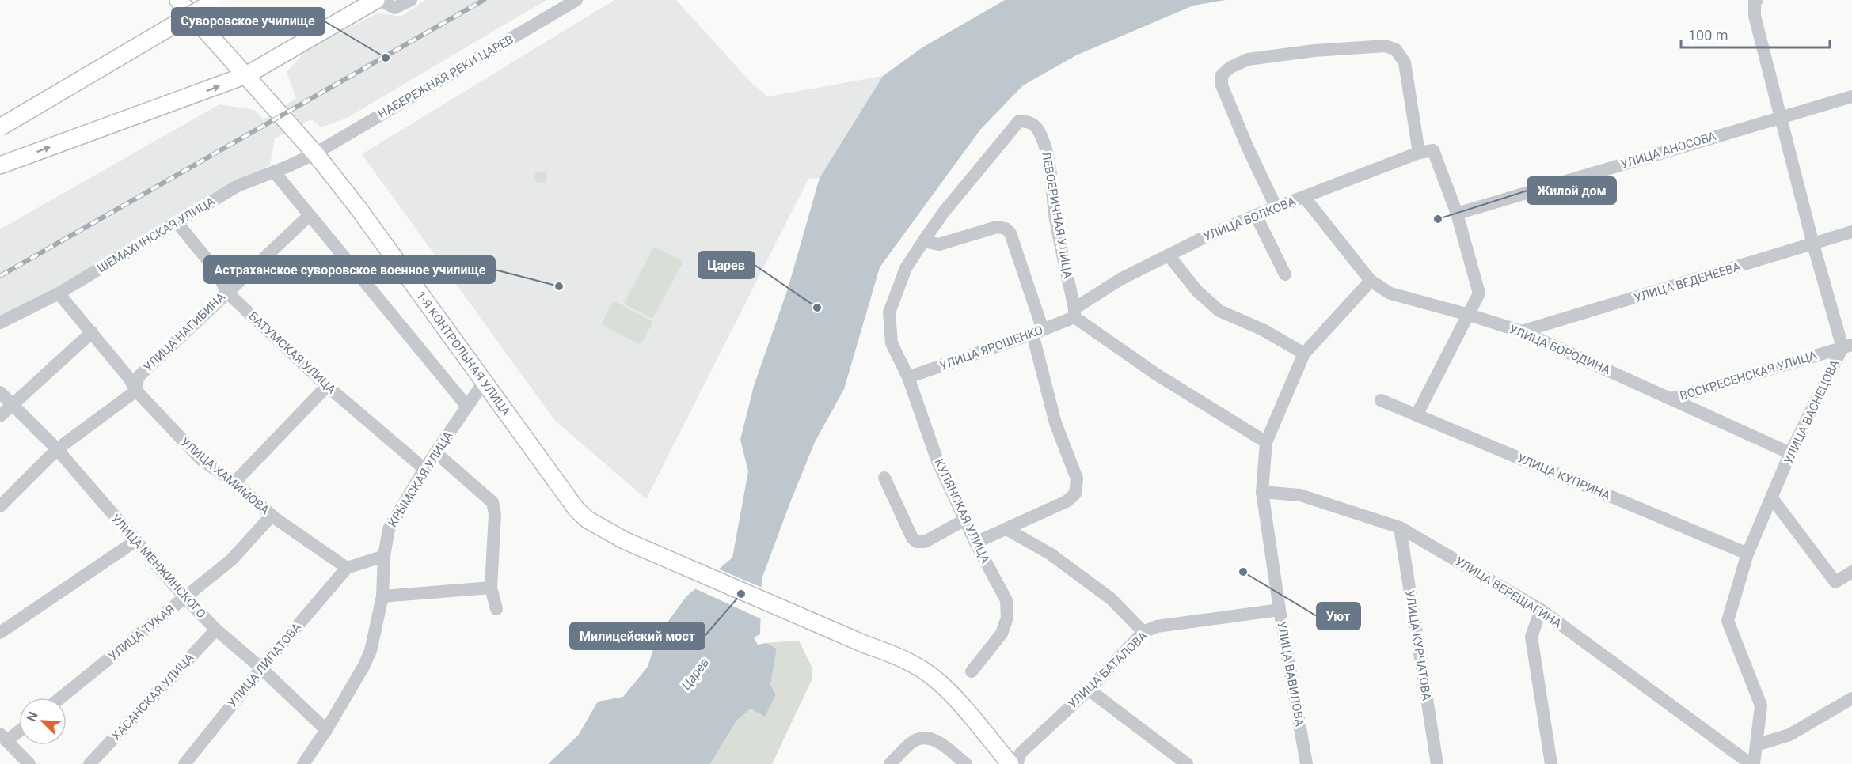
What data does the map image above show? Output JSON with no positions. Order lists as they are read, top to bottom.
{
  "streets": {
    "main road": ["1-Я КОНТРОЛЬНАЯ УЛИЦА"],
    "street": [
      "НАБЕРЕЖНАЯ РЕКИ ЦАРЕВ",
      "УЛИЦА АНОСОВА",
      "ЛЕВОЕРИЧНАЯ УЛИЦА",
      "УЛИЦА ВОЛКОВА",
      "ШЕМАХИНСКАЯ УЛИЦА",
      "УЛИЦА ВЕДЕНЕЕВА",
      "УЛИЦА НАГИБИНА",
      "УЛИЦА ЯРОШЕНКО",
      "УЛИЦА БОРОДИНА",
      "БАТУМСКАЯ УЛИЦА",
      "ВОСКРЕСЕНСКАЯ УЛИЦА",
      "УЛИЦА ВАСНЕЦОВА",
      "УЛИЦА ХАМИМОВА",
      "УЛИЦА КУПРИНА",
      "КРЫМСКАЯ УЛИЦА",
      "КУПЯНСКАЯ УЛИЦА",
      "УЛИЦА МЕНЖИНСКОГО",
      "УЛИЦА ВЕРЕЩАГИНА",
      "УЛИЦА ТУКАЯ",
      "УЛИЦА КУРЧАТОВА",
      "УЛИЦА ЛИПАТОВА",
      "УЛИЦА БАТАЛОВА",
      "УЛИЦА ВАВИЛОВА",
      "ХАСАНСКАЯ УЛИЦА"
    ]
  },
  "crossings": [
    ["НАБЕРЕЖНАЯ РЕКИ ЦАРЕВ", "ШЕМАХИНСКАЯ УЛИЦА"],
    ["НАБЕРЕЖНАЯ РЕКИ ЦАРЕВ", "1-Я КОНТРОЛЬНАЯ УЛИЦА"],
    ["УЛИЦА АНОСОВА", "УЛИЦА ВОЛКОВА"],
    ["УЛИЦА АНОСОВА", "УЛИЦА ВАСНЕЦОВА"],
    ["ЛЕВОЕРИЧНАЯ УЛИЦА", "УЛИЦА ВОЛКОВА"],
    ["ЛЕВОЕРИЧНАЯ УЛИЦА", "УЛИЦА ЯРОШЕНКО"],
    ["ЛЕВОЕРИЧНАЯ УЛИЦА", "КУПЯНСКАЯ УЛИЦА"],
    ["УЛИЦА ВОЛКОВА", "УЛИЦА ЯРОШЕНКО"],
    ["УЛИЦА ВОЛКОВА", "УЛИЦА БОРОДИНА"],
    ["ШЕМАХИНСКАЯ УЛИЦА", "БАТУМСКАЯ УЛИЦА"],
    ["ШЕМАХИНСКАЯ УЛИЦА", "1-Я КОНТРОЛЬНАЯ УЛИЦА"],
    ["ШЕМАХИНСКАЯ УЛИЦА", "УЛИЦА ХАМИМОВА"],
    ["УЛИЦА ВЕДЕНЕЕВА", "УЛИЦА БОРОДИНА"],
    ["УЛИЦА ВЕДЕНЕЕВА", "УЛИЦА ВАСНЕЦОВА"],
    ["УЛИЦА НАГИБИНА", "БАТУМСКАЯ УЛИЦА"],
    ["УЛИЦА НАГИБИНА", "УЛИЦА ХАМИМОВА"],
    ["УЛИЦА ЯРОШЕНКО", "КУПЯНСКАЯ УЛИЦА"],
    ["УЛИЦА БОРОДИНА", "ВОСКРЕСЕНСКАЯ УЛИЦА"],
    ["УЛИЦА БОРОДИНА", "УЛИЦА ВАСНЕЦОВА"],
    ["УЛИЦА БОРОДИНА", "УЛИЦА ВАВИЛОВА"],
    ["БАТУМСКАЯ УЛИЦА", "КРЫМСКАЯ УЛИЦА"],
    ["1-Я КОНТРОЛЬНАЯ УЛИЦА", "КРЫМСКАЯ УЛИЦА"],
    ["ВОСКРЕСЕНСКАЯ УЛИЦА", "УЛИЦА ВАСНЕЦОВА"],
    ["УЛИЦА ВАСНЕЦОВА", "УЛИЦА КУПРИНА"],
    ["УЛИЦА ВАСНЕЦОВА", "УЛИЦА ВЕРЕЩАГИНА"],
    ["УЛИЦА ХАМИМОВА", "УЛИЦА ТУКАЯ"],
    ["УЛИЦА ХАМИМОВА", "УЛИЦА ЛИПАТОВА"],
    ["КРЫМСКАЯ УЛИЦА", "УЛИЦА МЕНЖИНСКОГО"],
    ["УЛИЦА МЕНЖИНСКОГО", "УЛИЦА ТУКАЯ"],
    ["УЛИЦА МЕНЖИНСКОГО", "УЛИЦА ЛИПАТОВА"],
    ["УЛИЦА МЕНЖИНСКОГО", "ХАСАНСКАЯ УЛИЦА"],
    ["УЛИЦА ВЕРЕЩАГИНА", "УЛИЦА КУРЧАТОВА"],
    ["УЛИЦА ВЕРЕЩАГИНА", "УЛИЦА ВАВИЛОВА"],
    ["УЛИЦА БАТАЛОВА", "УЛИЦА ВАВИЛОВА"]
  ],
  "water": ["Царев"],
  "places": [
    "Суворовское училище",
    "Жилой дом",
    "Астраханское суворовское военное училище",
    "Царев",
    "Уют",
    "Милицейский мост"
  ],
  "scale_bar": "100 m",
  "north": "top left"
}
